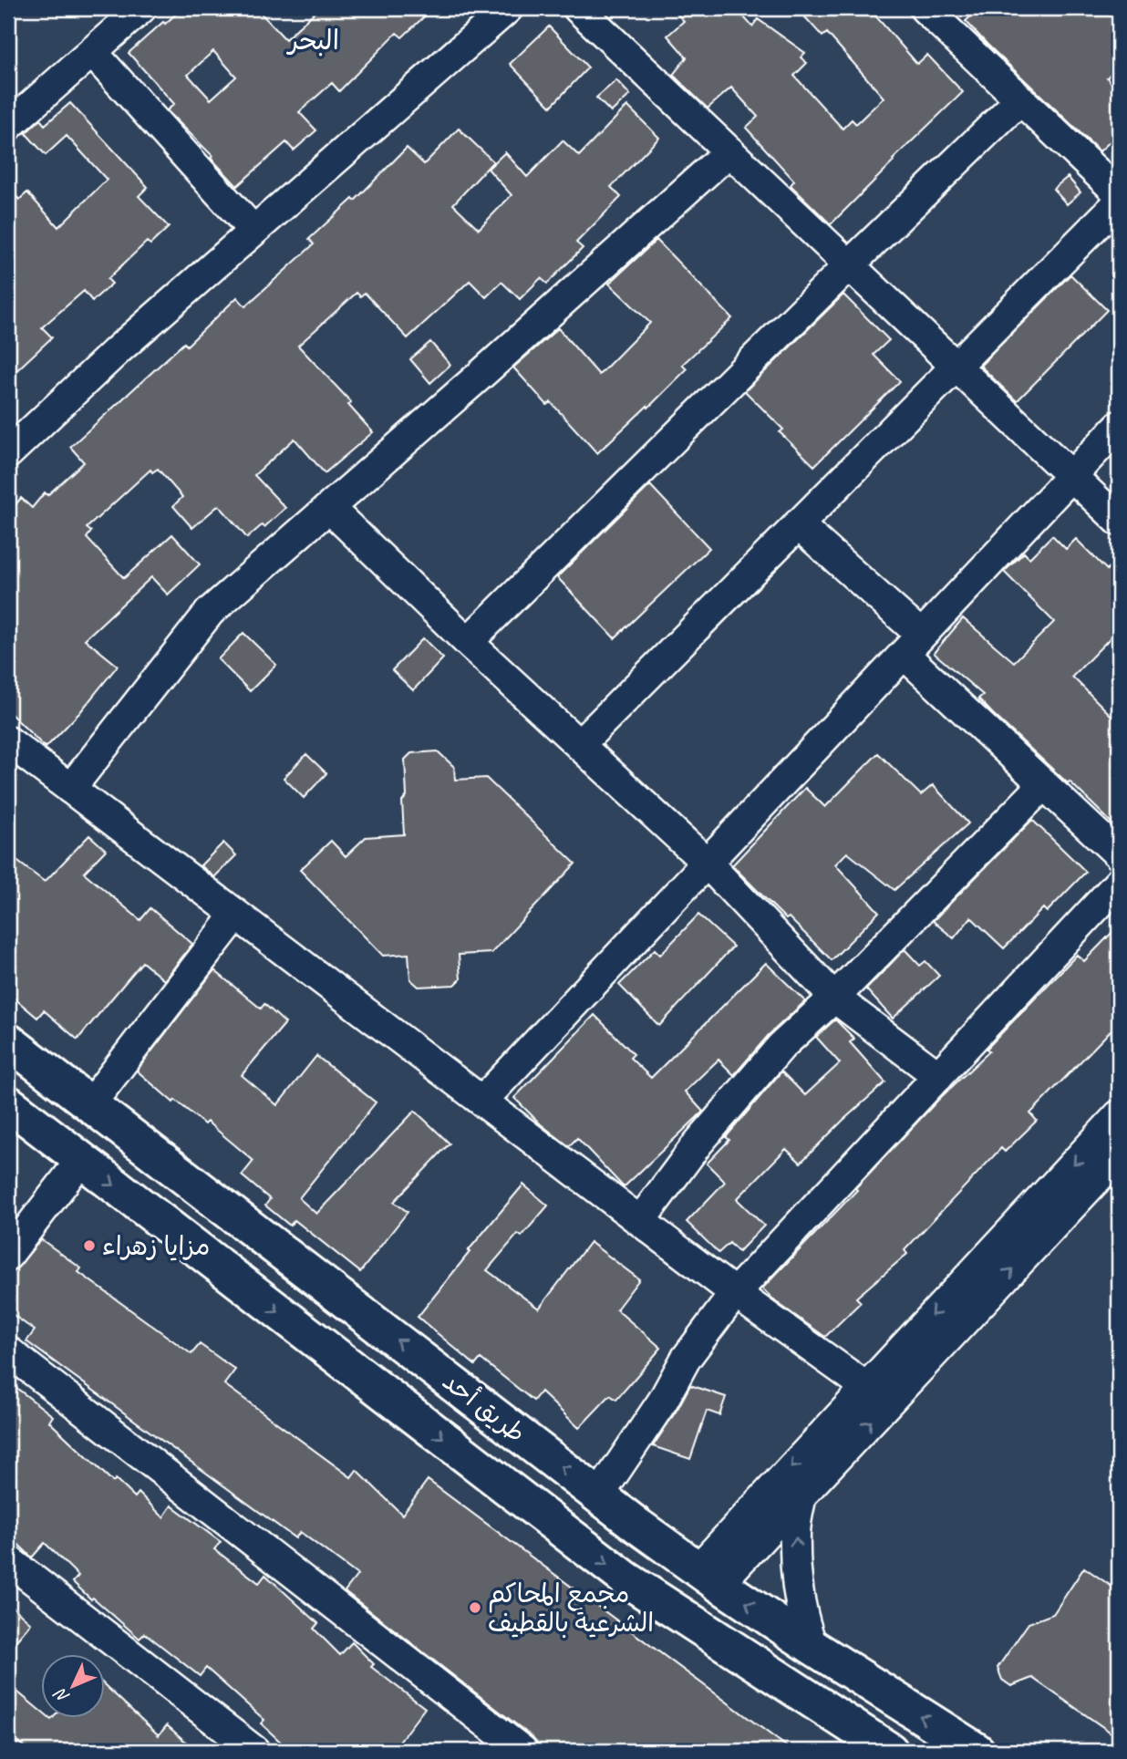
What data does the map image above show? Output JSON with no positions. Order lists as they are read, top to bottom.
{
  "streets": {
    "main road": ["طريق أحد"]
  },
  "districts": ["البحر"],
  "places": ["مزايا زهراء", "مجمع المحاكم الشرعية بالقطيف"],
  "north": "bottom left"
}
